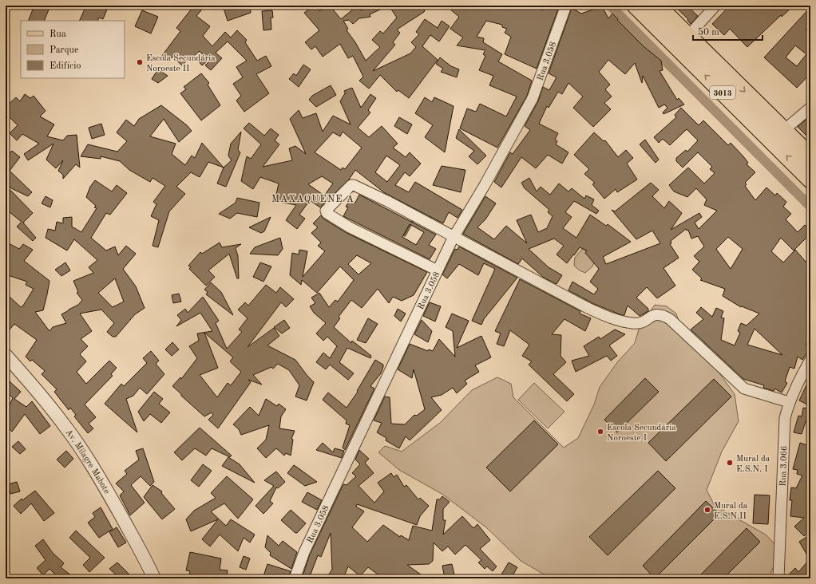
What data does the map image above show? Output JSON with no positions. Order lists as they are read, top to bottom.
{
  "streets": {
    "main road": ["3013"],
    "street": ["Rua 3.058", "Av. Milagre Mabote", "Rua 3.066"]
  },
  "districts": ["MAXAQUENE A"],
  "places": [
    "Escola Secundária Noroeste II",
    "Escola Secundária Noroeste I",
    "Mural da E.S.N. I",
    "Mural da E.S.N.II"
  ],
  "legend": ["Rua", "Parque", "Edifício"],
  "scale_bar": "50 m"
}
